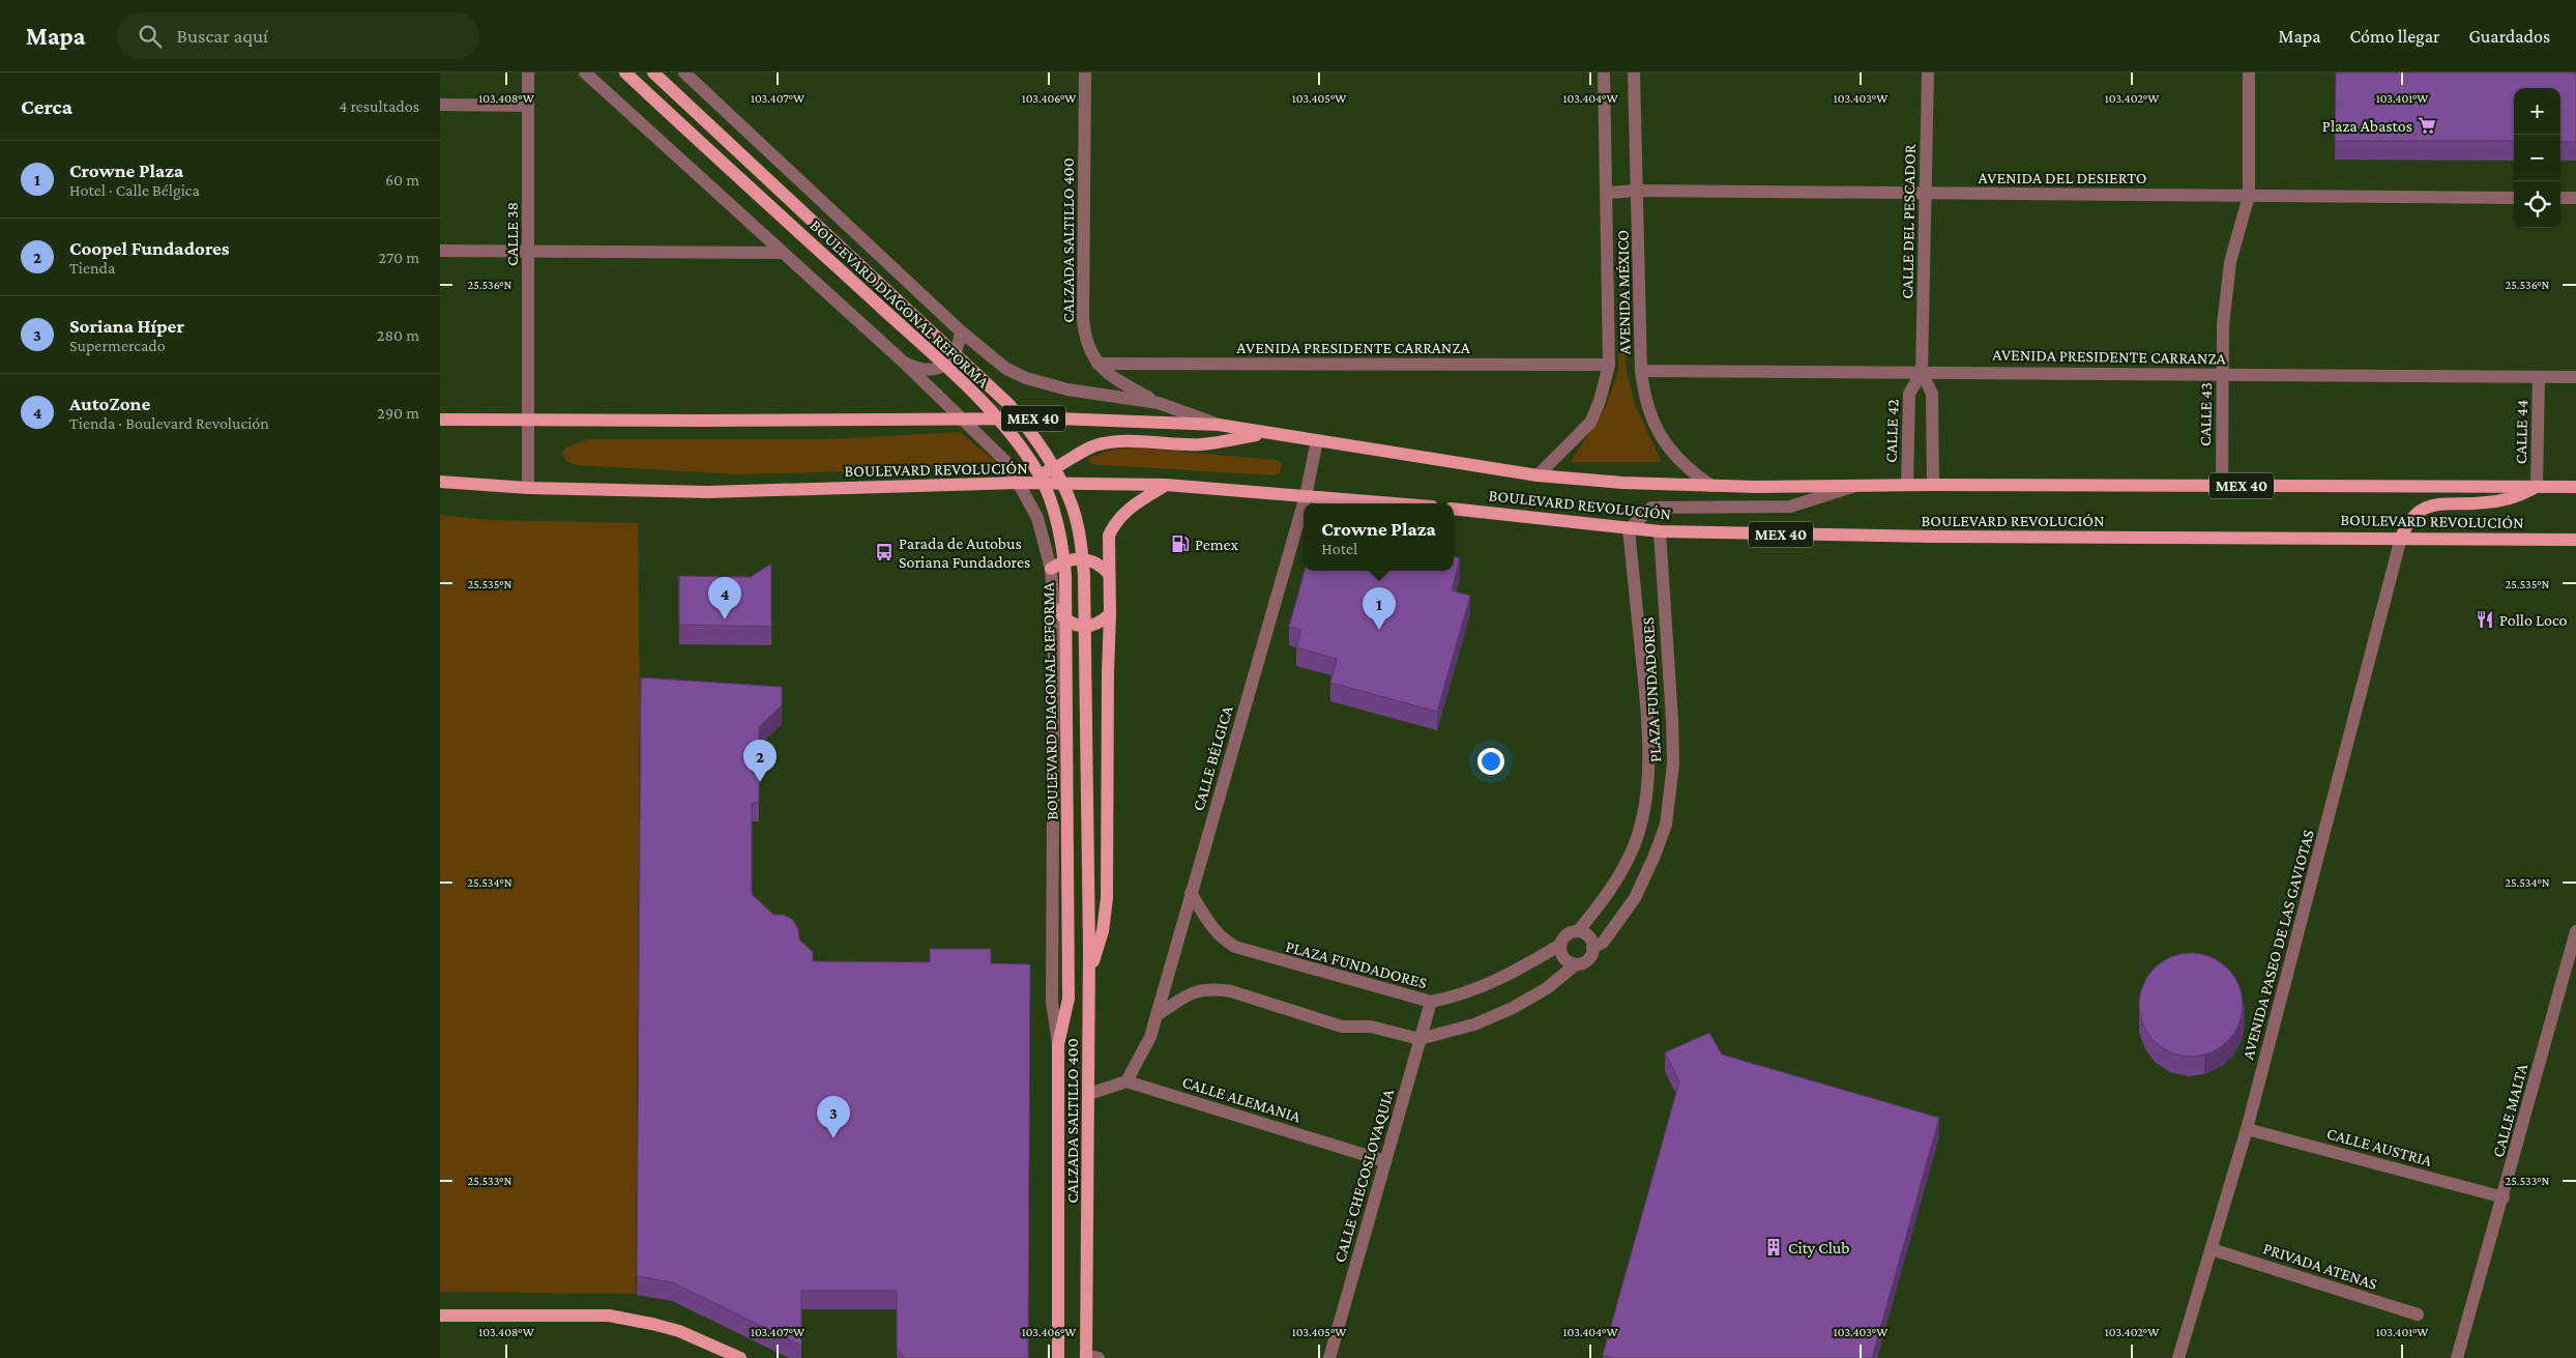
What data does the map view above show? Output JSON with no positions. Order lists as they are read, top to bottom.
{
  "streets": {
    "main road": [
      "CALZADA SALTILLO 400",
      "BOULEVARD DIAGONAL REFORMA",
      "MEX 40",
      "BOULEVARD REVOLUCIÓN"
    ],
    "street": [
      "AVENIDA DEL DESIERTO",
      "CALLE DEL PESCADOR",
      "CALLE 38",
      "AVENIDA MÉXICO",
      "AVENIDA PRESIDENTE CARRANZA",
      "CALLE 43",
      "CALLE 42",
      "CALLE 44",
      "PLAZA FUNDADORES",
      "CALLE BÉLGICA",
      "AVENIDA PASEO DE LAS GAVIOTAS",
      "CALLE ALEMANIA",
      "CALLE MALTA",
      "CALLE AUSTRIA",
      "CALLE CHECOSLOVAQUIA",
      "PRIVADA ATENAS"
    ]
  },
  "crossings": [
    ["AVENIDA DEL DESIERTO", "CALLE DEL PESCADOR"],
    ["AVENIDA DEL DESIERTO", "AVENIDA MÉXICO"],
    ["AVENIDA DEL DESIERTO", "CALLE 43"],
    ["CALLE DEL PESCADOR", "AVENIDA PRESIDENTE CARRANZA"],
    ["CALLE DEL PESCADOR", "CALLE 42"],
    ["CALLE 38", "MEX 40"],
    ["CALLE 38", "BOULEVARD REVOLUCIÓN"],
    ["CALZADA SALTILLO 400", "BOULEVARD DIAGONAL REFORMA"],
    ["CALZADA SALTILLO 400", "AVENIDA PRESIDENTE CARRANZA"],
    ["AVENIDA MÉXICO", "AVENIDA PRESIDENTE CARRANZA"],
    ["AVENIDA MÉXICO", "MEX 40"],
    ["AVENIDA PRESIDENTE CARRANZA", "CALLE 43"],
    ["AVENIDA PRESIDENTE CARRANZA", "CALLE 42"],
    ["AVENIDA PRESIDENTE CARRANZA", "CALLE 44"],
    ["CALLE 43", "MEX 40"],
    ["MEX 40", "CALLE 42"],
    ["MEX 40", "CALLE 44"],
    ["MEX 40", "CALLE BÉLGICA"],
    ["BOULEVARD REVOLUCIÓN", "PLAZA FUNDADORES"],
    ["BOULEVARD REVOLUCIÓN", "CALLE BÉLGICA"],
    ["BOULEVARD REVOLUCIÓN", "AVENIDA PASEO DE LAS GAVIOTAS"],
    ["PLAZA FUNDADORES", "CALLE BÉLGICA"],
    ["PLAZA FUNDADORES", "CALLE CHECOSLOVAQUIA"],
    ["CALLE BÉLGICA", "CALLE ALEMANIA"],
    ["AVENIDA PASEO DE LAS GAVIOTAS", "CALLE AUSTRIA"],
    ["AVENIDA PASEO DE LAS GAVIOTAS", "PRIVADA ATENAS"],
    ["CALLE ALEMANIA", "CALLE CHECOSLOVAQUIA"],
    ["CALLE MALTA", "CALLE AUSTRIA"]
  ],
  "places": {
    "supermarket": ["Plaza Abastos"],
    "fuel station": ["Pemex"],
    "bus stop": ["Parada de Autobus Soriana Fundadores"],
    "restaurant": ["Pollo Loco"],
    "building": ["City Club"]
  },
  "page": {
    "header": "Mapa",
    "search": "Buscar aquí",
    "nav": ["Mapa", "Cómo llegar", "Guardados"],
    "heading": ["Cerca", "4 resultados"],
    "map_buttons": ["+", "−"],
    "list": [
      {
        "mark": "1",
        "name": "Crowne Plaza",
        "note": "Hotel · Calle Bélgica",
        "value": "60 m"
      },
      {
        "mark": "2",
        "name": "Coopel Fundadores",
        "note": "Tienda",
        "value": "270 m"
      },
      {
        "mark": "3",
        "name": "Soriana Híper",
        "note": "Supermercado",
        "value": "280 m"
      },
      {
        "mark": "4",
        "name": "AutoZone",
        "note": "Tienda · Boulevard Revolución",
        "value": "290 m"
      }
    ],
    "popup": ["Crowne Plaza", "Hotel"],
    "pins": [
      "4",
      "1",
      "2",
      "3"
    ]
  },
  "coordinates": [
    "103.408°W",
    "103.407°W",
    "103.406°W",
    "103.405°W",
    "103.404°W",
    "103.403°W",
    "103.402°W",
    "103.401°W",
    "25.536°N",
    "25.535°N",
    "25.534°N",
    "25.533°N"
  ]
}
